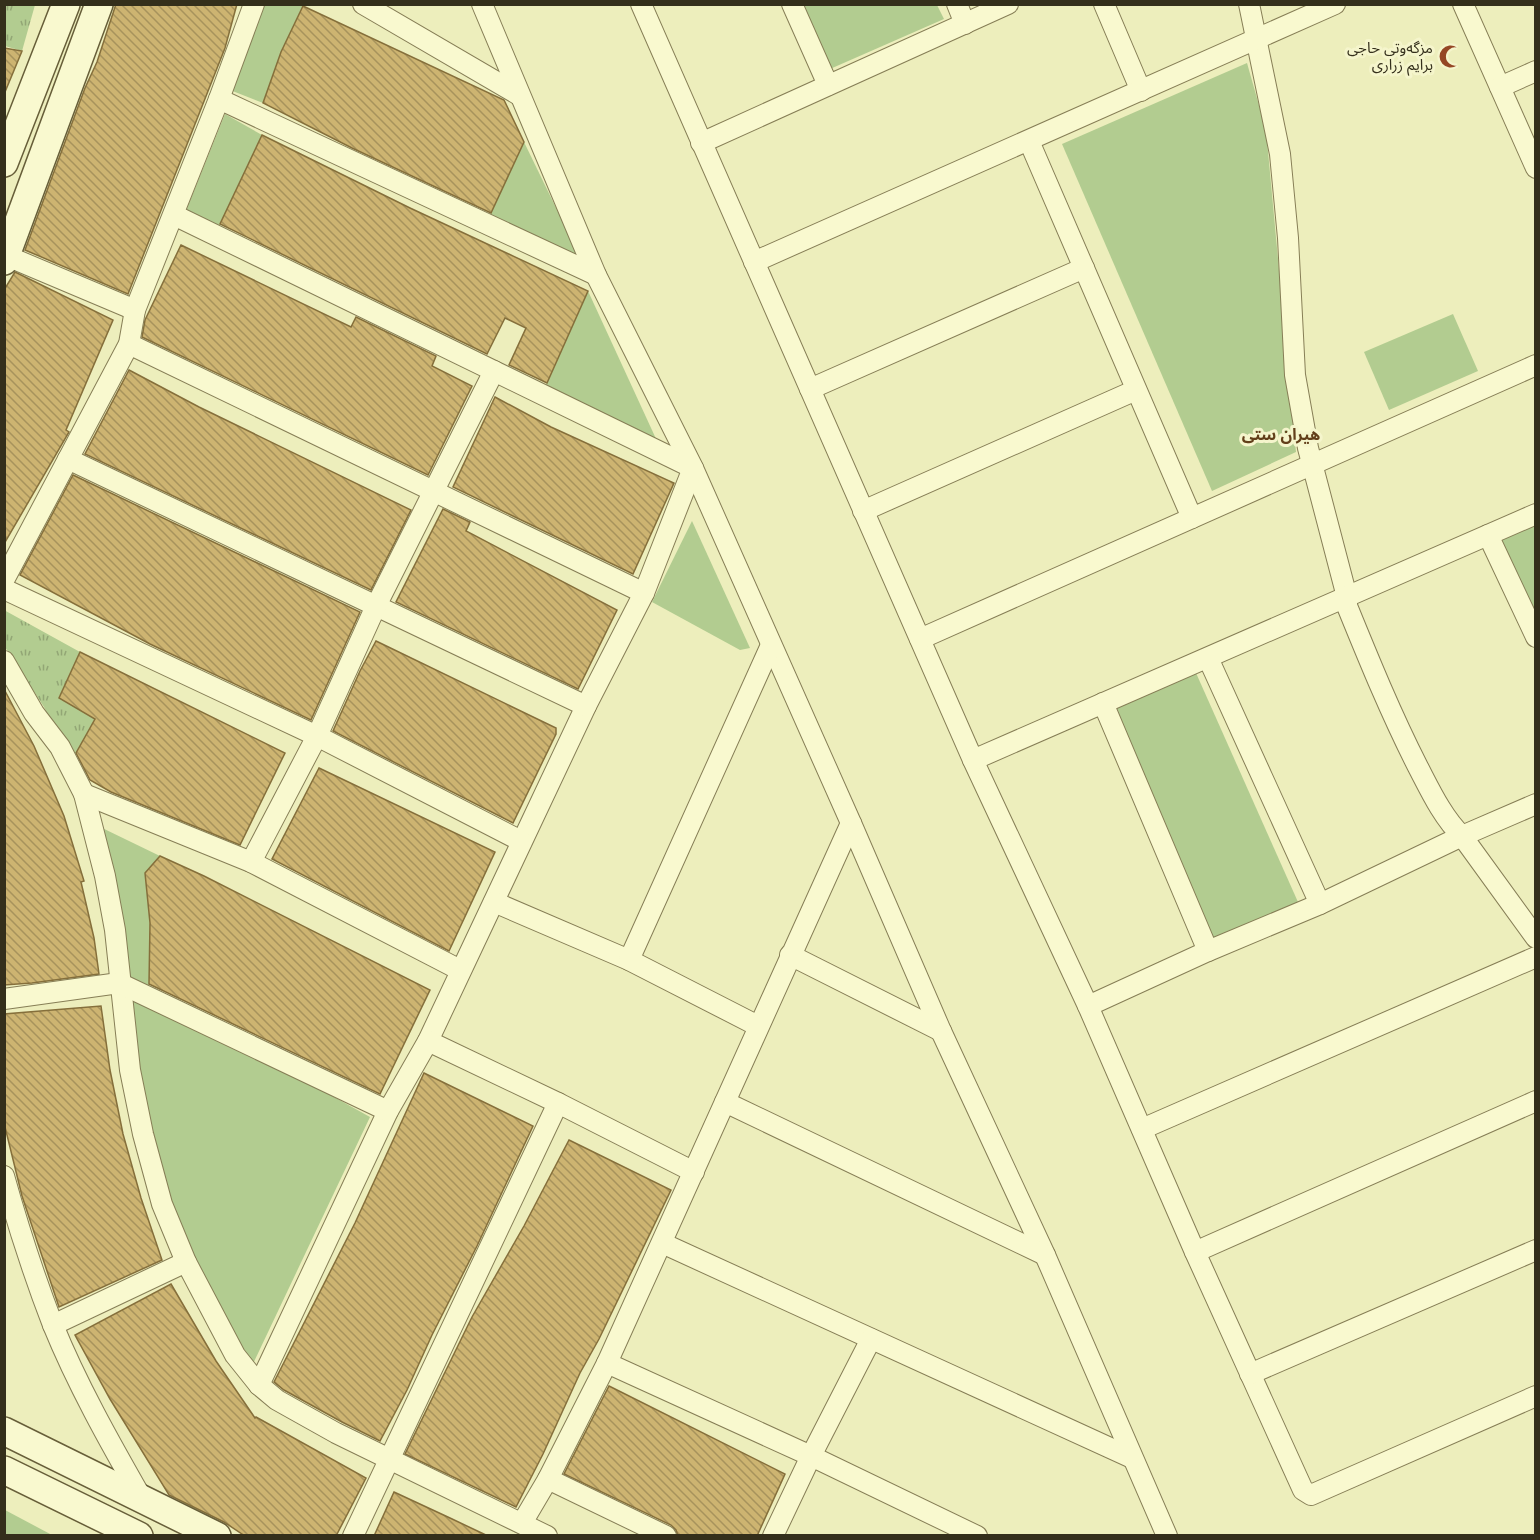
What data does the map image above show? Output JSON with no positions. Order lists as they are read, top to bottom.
{
  "districts": ["هیران ستی"],
  "places": {
    "mosque": ["مزگەوتی حاجی برایم زراری"]
  }
}
